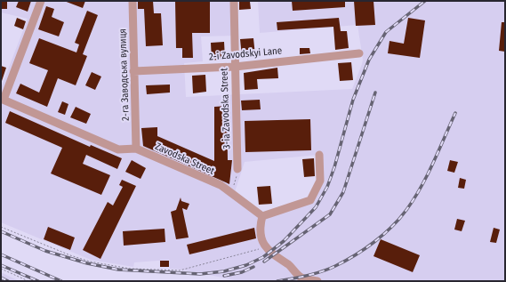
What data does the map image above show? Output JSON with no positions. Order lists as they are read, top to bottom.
{
  "streets": {
    "street": [
      "2-i Zavodskyi Lane",
      "2-га Заводська вулиця",
      "3-ia Zavodska Street",
      "Zavodska Street"
    ]
  },
  "crossings": [
    ["2-i Zavodskyi Lane", "2-га Заводська вулиця"],
    ["2-i Zavodskyi Lane", "3-ia Zavodska Street"],
    ["2-га Заводська вулиця", "Zavodska Street"]
  ]
}
